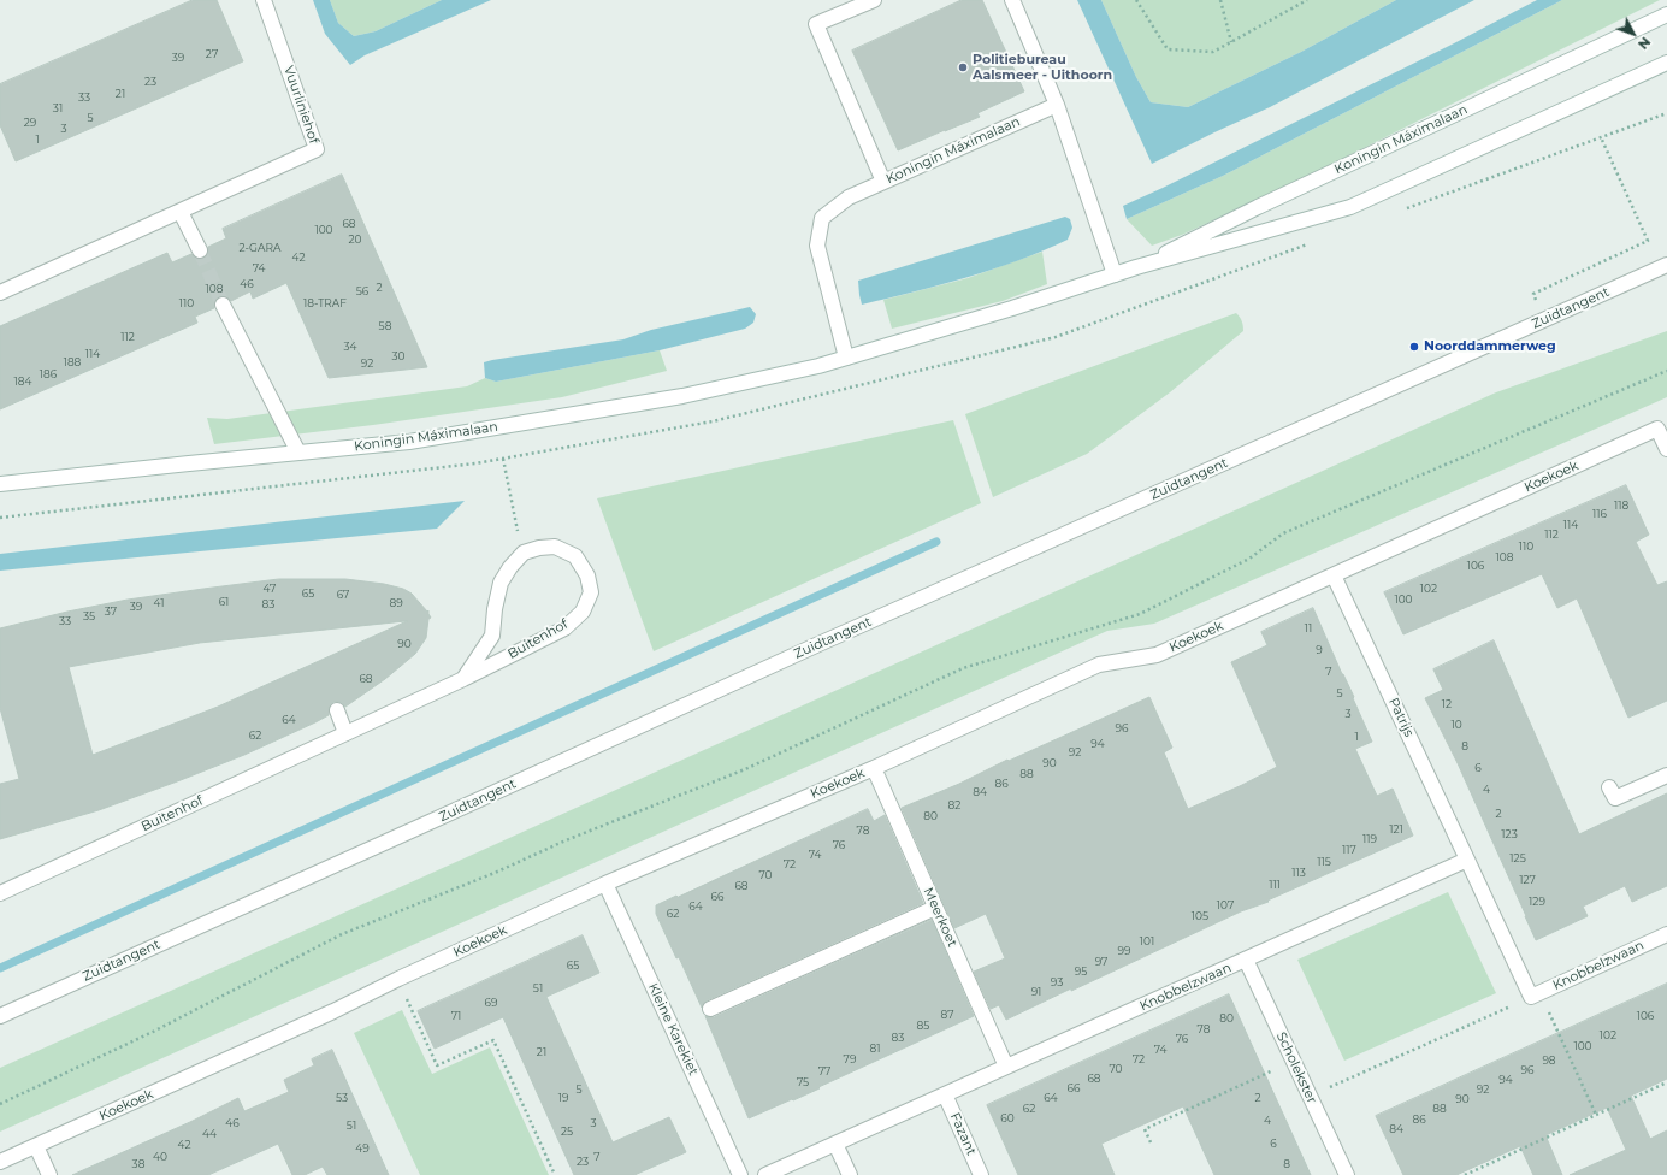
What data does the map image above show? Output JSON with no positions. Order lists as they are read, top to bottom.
{
  "streets": {
    "street": [
      "Vuurliniehof",
      "Koningin Máximalaan",
      "Zuidtangent",
      "Koekoek",
      "Buitenhof",
      "Patrijs",
      "Meerkoet",
      "Knobbelzwaan",
      "Kleine Karekiet",
      "Scholekster",
      "Fazant"
    ]
  },
  "crossings": [
    ["Koekoek", "Patrijs"],
    ["Koekoek", "Meerkoet"],
    ["Koekoek", "Kleine Karekiet"],
    ["Patrijs", "Knobbelzwaan"],
    ["Meerkoet", "Knobbelzwaan"],
    ["Knobbelzwaan", "Scholekster"],
    ["Knobbelzwaan", "Fazant"]
  ],
  "places": ["Politiebureau Aalsmeer - Uithoorn", "Noorddammerweg"],
  "house_numbers": [
    "27",
    "39",
    "23",
    "21",
    "33",
    "31",
    "5",
    "29",
    "3",
    "1",
    "68",
    "100",
    "20",
    "2-GARA",
    "42",
    "74",
    "46",
    "2",
    "108",
    "56",
    "110",
    "18-TRAF",
    "58",
    "112",
    "34",
    "114",
    "30",
    "188",
    "92",
    "186",
    "184",
    "118",
    "116",
    "114",
    "112",
    "110",
    "108",
    "106",
    "47",
    "102",
    "65",
    "67",
    "100",
    "61",
    "41",
    "89",
    "83",
    "39",
    "37",
    "35",
    "33",
    "11",
    "90",
    "9",
    "7",
    "68",
    "5",
    "12",
    "3",
    "64",
    "10",
    "96",
    "62",
    "1",
    "94",
    "8",
    "92",
    "90",
    "6",
    "88",
    "86",
    "4",
    "84",
    "82",
    "2",
    "80",
    "121",
    "78",
    "123",
    "119",
    "76",
    "117",
    "74",
    "125",
    "115",
    "72",
    "113",
    "70",
    "127",
    "111",
    "68",
    "66",
    "129",
    "107",
    "64",
    "62",
    "105",
    "101",
    "99",
    "97",
    "65",
    "95",
    "93",
    "51",
    "91",
    "69",
    "87",
    "71",
    "106",
    "80",
    "85",
    "78",
    "102",
    "83",
    "76",
    "100",
    "81",
    "74",
    "21",
    "79",
    "72",
    "98",
    "70",
    "96",
    "77",
    "68",
    "94",
    "75",
    "66",
    "5",
    "92",
    "53",
    "19",
    "64",
    "2",
    "90",
    "62",
    "88",
    "60",
    "86",
    "4",
    "46",
    "3",
    "51",
    "84",
    "25",
    "44",
    "6",
    "42",
    "49",
    "40",
    "7",
    "23",
    "38",
    "8"
  ],
  "north": "bottom right"
}
